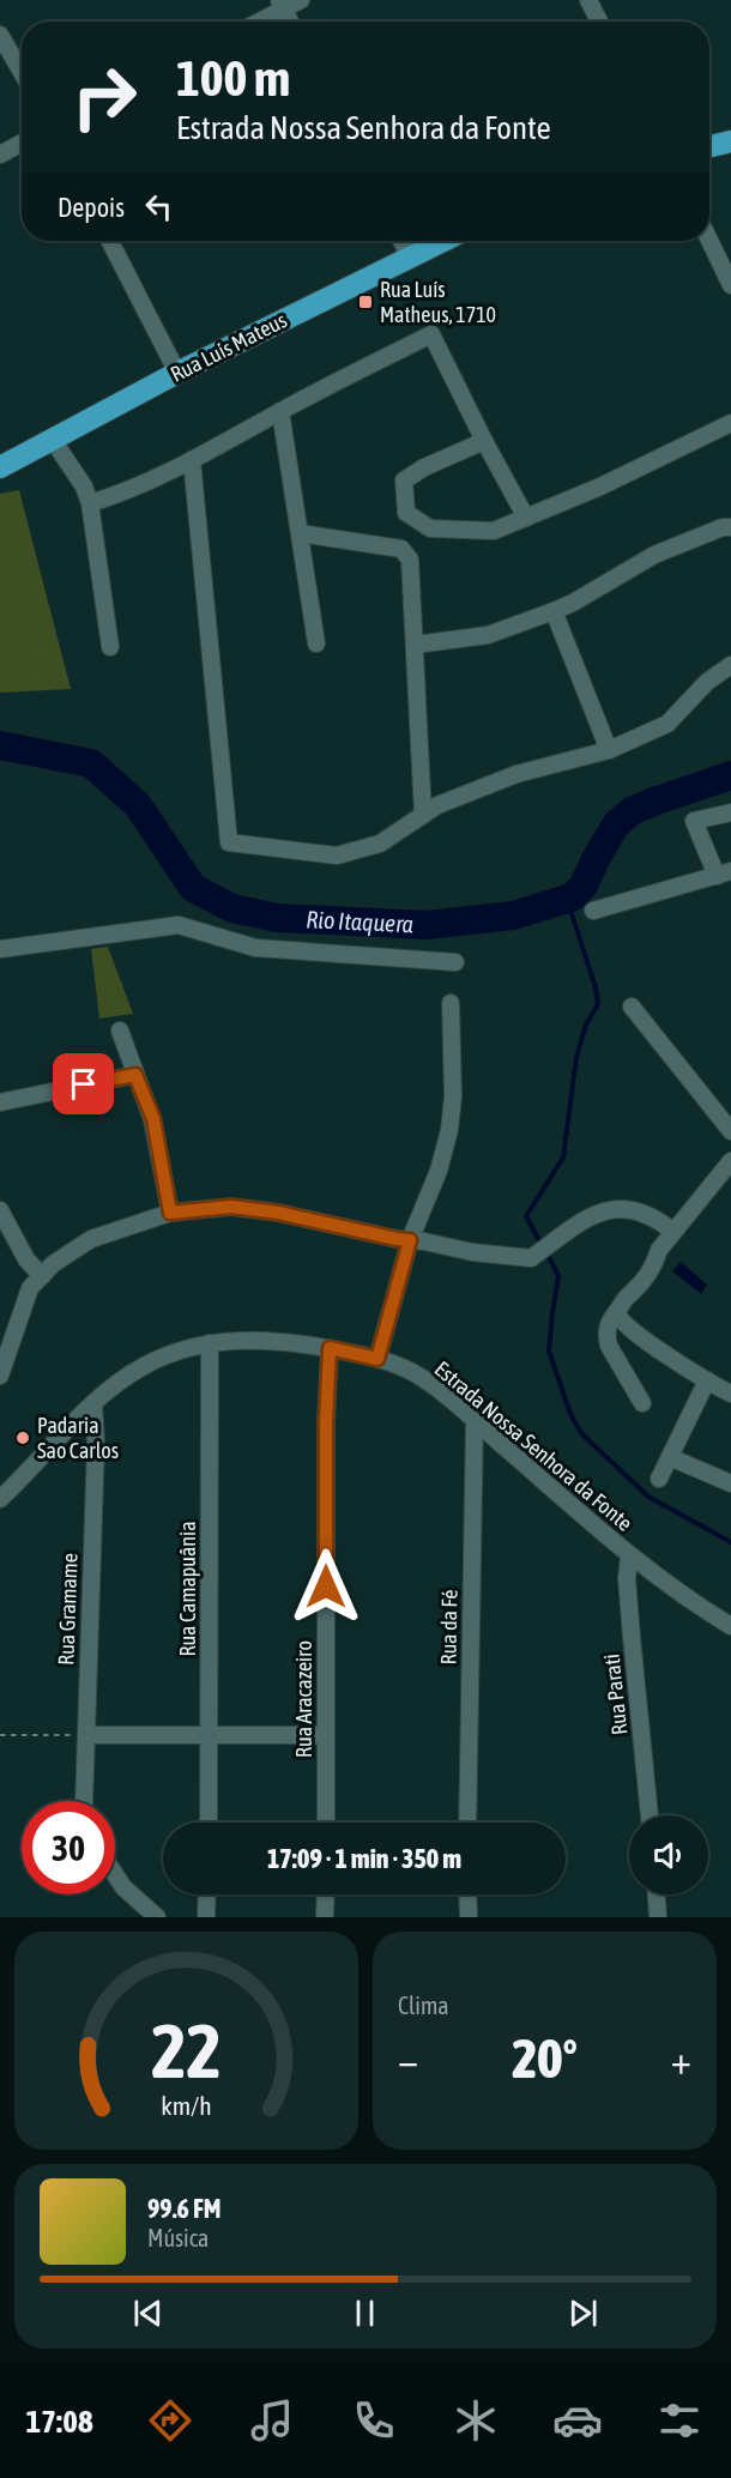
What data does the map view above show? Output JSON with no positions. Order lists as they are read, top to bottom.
{
  "streets": {
    "main road": ["Rua Luís Mateus"],
    "street": [
      "Estrada Nossa Senhora da Fonte",
      "Rua Camapuânia",
      "Rua Gramame",
      "Rua da Fé",
      "Rua Parati",
      "Rua Aracazeiro"
    ]
  },
  "crossings": [
    ["Estrada Nossa Senhora da Fonte", "Rua Camapuânia"],
    ["Estrada Nossa Senhora da Fonte", "Rua Gramame"],
    ["Estrada Nossa Senhora da Fonte", "Rua da Fé"],
    ["Estrada Nossa Senhora da Fonte", "Rua Parati"],
    ["Estrada Nossa Senhora da Fonte", "Rua Aracazeiro"]
  ],
  "water": ["Rio Itaquera"],
  "places": {
    "transit": ["Rua Luís Matheus, 1710"],
    "other": ["Padaria Sao Carlos"]
  },
  "page": {
    "turn": ["100 m", "Estrada Nossa Senhora da Fonte"],
    "then": "Depois",
    "limit": "30",
    "trip": "17:09 · 1 min · 350 m",
    "tile": "Clima",
    "heat": ["−", "20°", "+"],
    "song": ["99.6 FM", "Música"],
    "tabs": "17:08",
    "gauge": ["22", "km/h"]
  }
}
